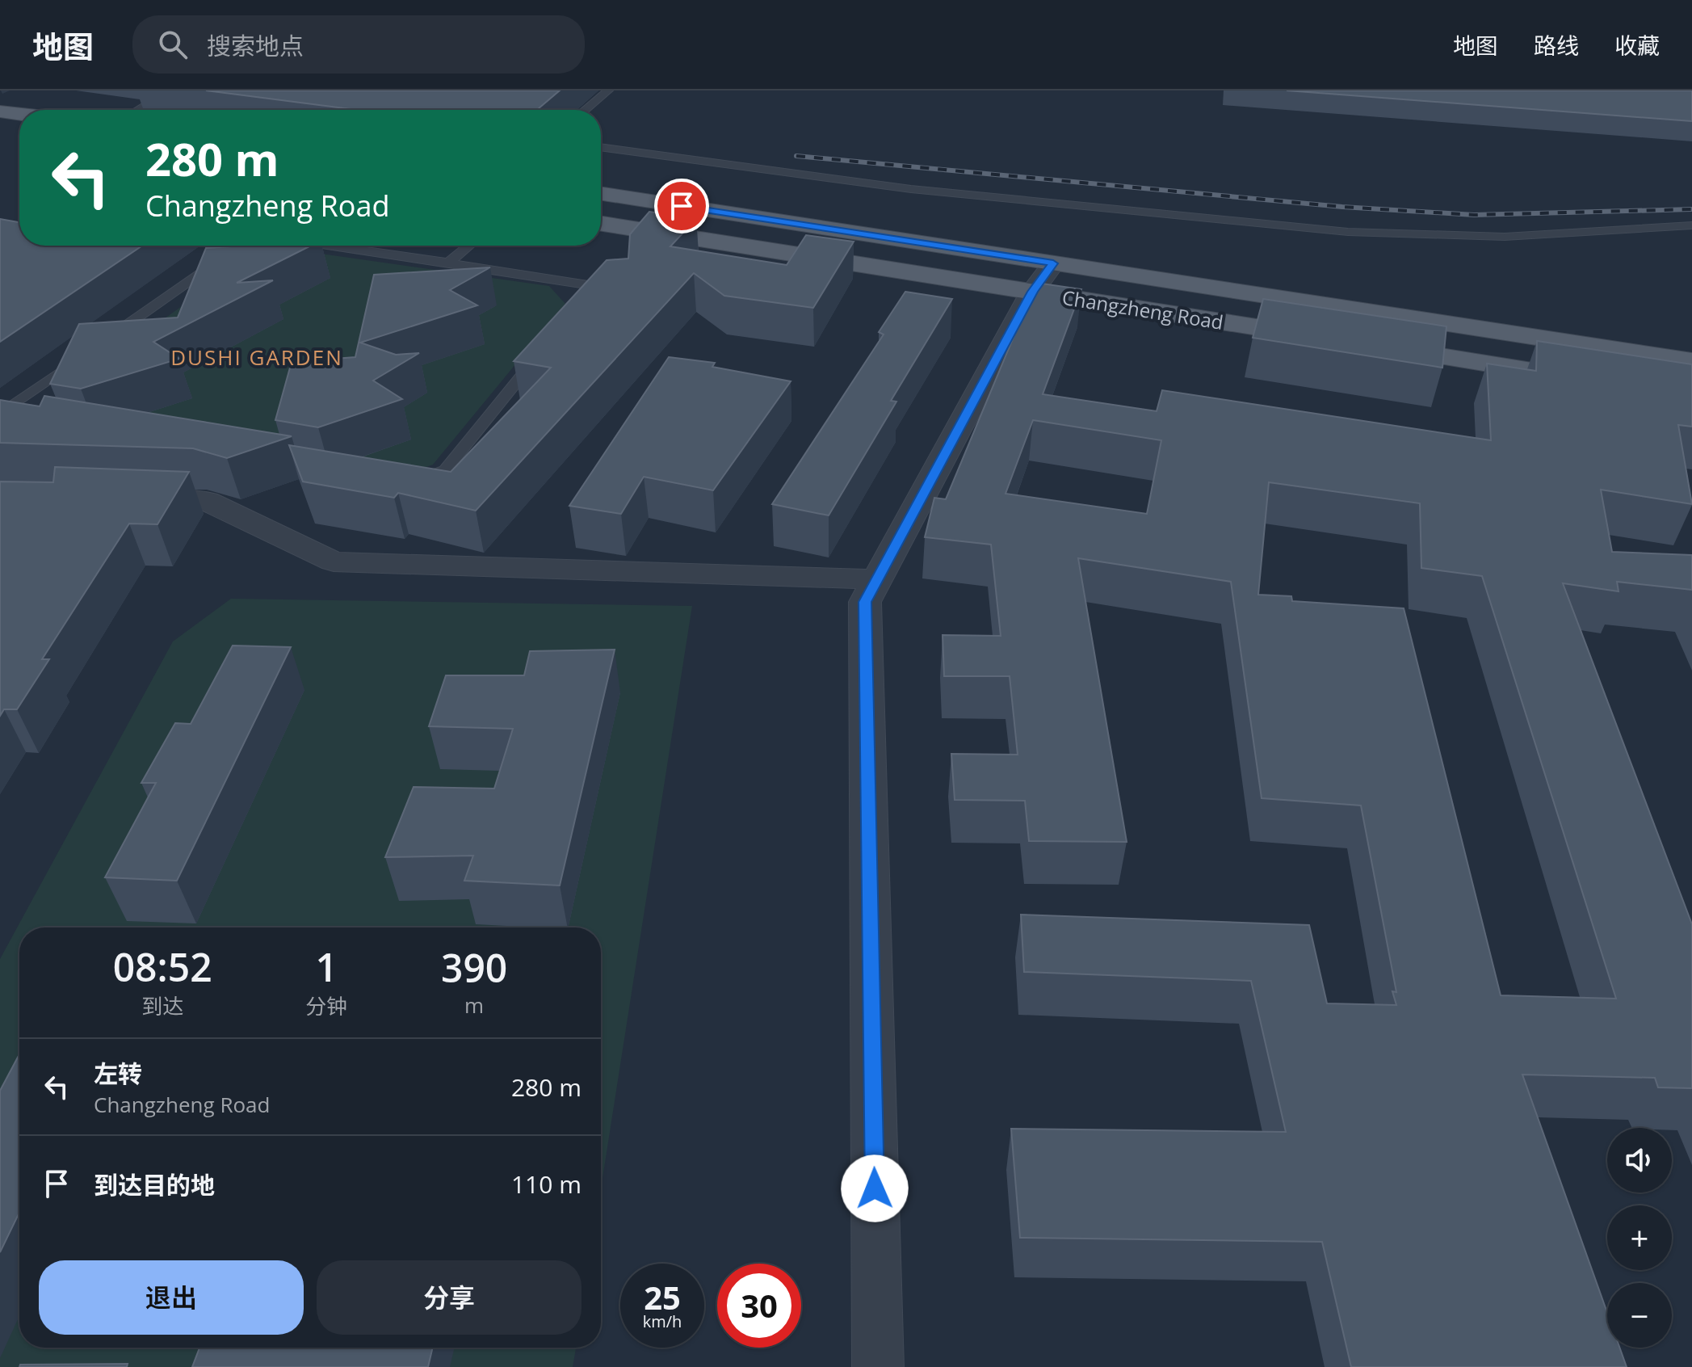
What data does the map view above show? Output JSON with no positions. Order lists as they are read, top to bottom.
{
  "streets": {
    "main road": ["Changzheng Road"]
  },
  "districts": ["DUSHI GARDEN"],
  "page": {
    "header": "地图",
    "search": "搜索地点",
    "nav": ["地图", "路线", "收藏"],
    "turn": ["280 m", "Changzheng Road"],
    "eta": [
      "08:52",
      "到达",
      "1",
      "分钟",
      "390",
      "m"
    ],
    "list": [
      {
        "name": "左转",
        "note": "Changzheng Road",
        "value": "280 m"
      },
      {
        "name": "到达目的地",
        "value": "110 m"
      }
    ],
    "map_buttons": ["+", "−"],
    "buttons": ["退出", "分享"],
    "speed": "25 km/h",
    "limit": "30"
  }
}
